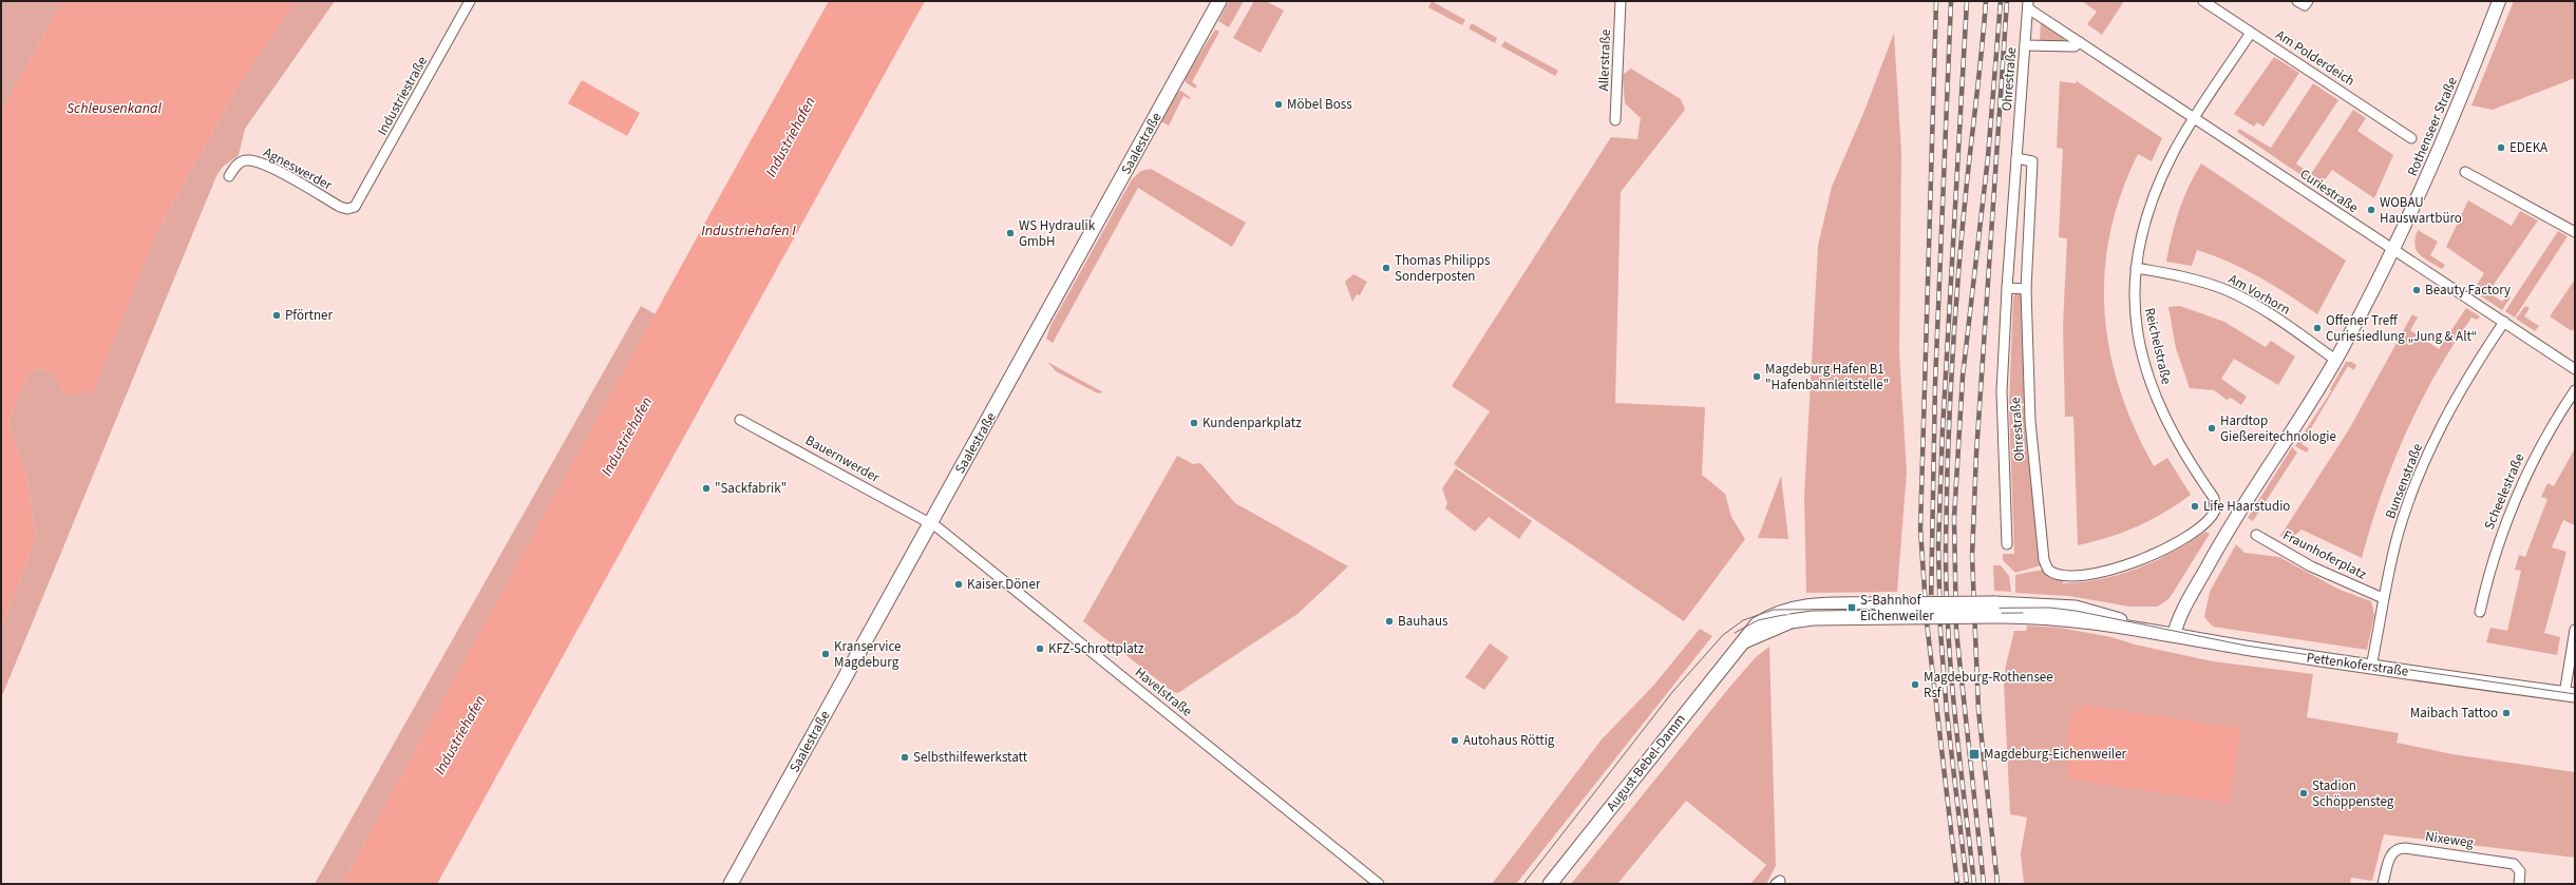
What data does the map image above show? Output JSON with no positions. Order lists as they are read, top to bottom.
{
  "streets": {
    "main road": ["Saalestraße", "Pettenkoferstraße", "August-Bebel-Damm"],
    "street": [
      "Am Polderdeich",
      "Allerstraße",
      "Ohrestraße",
      "Industriestraße",
      "Rothenseer Straße",
      "Agneswerder",
      "Curiestraße",
      "Am Vorhorn",
      "Reichelstraße",
      "Bauernwerder",
      "Bunsenstraße",
      "Scheelestraße",
      "Fraunhoferplatz",
      "Havelstraße",
      "Nixeweg"
    ]
  },
  "crossings": [
    ["Ohrestraße", "Curiestraße"],
    ["Ohrestraße", "Reichelstraße"],
    ["Industriestraße", "Agneswerder"],
    ["Rothenseer Straße", "Curiestraße"],
    ["Rothenseer Straße", "Am Vorhorn"],
    ["Rothenseer Straße", "Pettenkoferstraße"],
    ["Saalestraße", "Bauernwerder"],
    ["Saalestraße", "Havelstraße"],
    ["Curiestraße", "Reichelstraße"],
    ["Curiestraße", "Bunsenstraße"],
    ["Am Vorhorn", "Reichelstraße"],
    ["Bauernwerder", "Havelstraße"],
    ["Bunsenstraße", "Fraunhoferplatz"],
    ["Bunsenstraße", "Pettenkoferstraße"],
    ["Pettenkoferstraße", "August-Bebel-Damm"]
  ],
  "water": ["Schleusenkanal", "Industriehafen", "Industriehafen I"],
  "places": {
    "other": [
      "Möbel Boss",
      "EDEKA",
      "WOBAU Hauswartbüro",
      "WS Hydraulik GmbH",
      "Thomas Philipps Sonderposten",
      "Beauty Factory",
      "Pförtner",
      "Offener Treff Curiesiedlung „Jung & Alt“",
      "Magdeburg Hafen B1 \"Hafenbahnleitstelle\"",
      "Kundenparkplatz",
      "Hardtop Gießereitechnologie",
      "\"Sackfabrik\"",
      "Life Haarstudio",
      "Kaiser Döner",
      "Bauhaus",
      "KFZ-Schrottplatz",
      "Kranservice Magdeburg",
      "Magdeburg-Rothensee Rsf",
      "Maibach Tattoo",
      "Autohaus Röttig",
      "Selbsthilfewerkstatt",
      "Stadion Schöppensteg"
    ],
    "transit": ["S-Bahnhof Eichenweiler", "Magdeburg-Eichenweiler"]
  }
}
